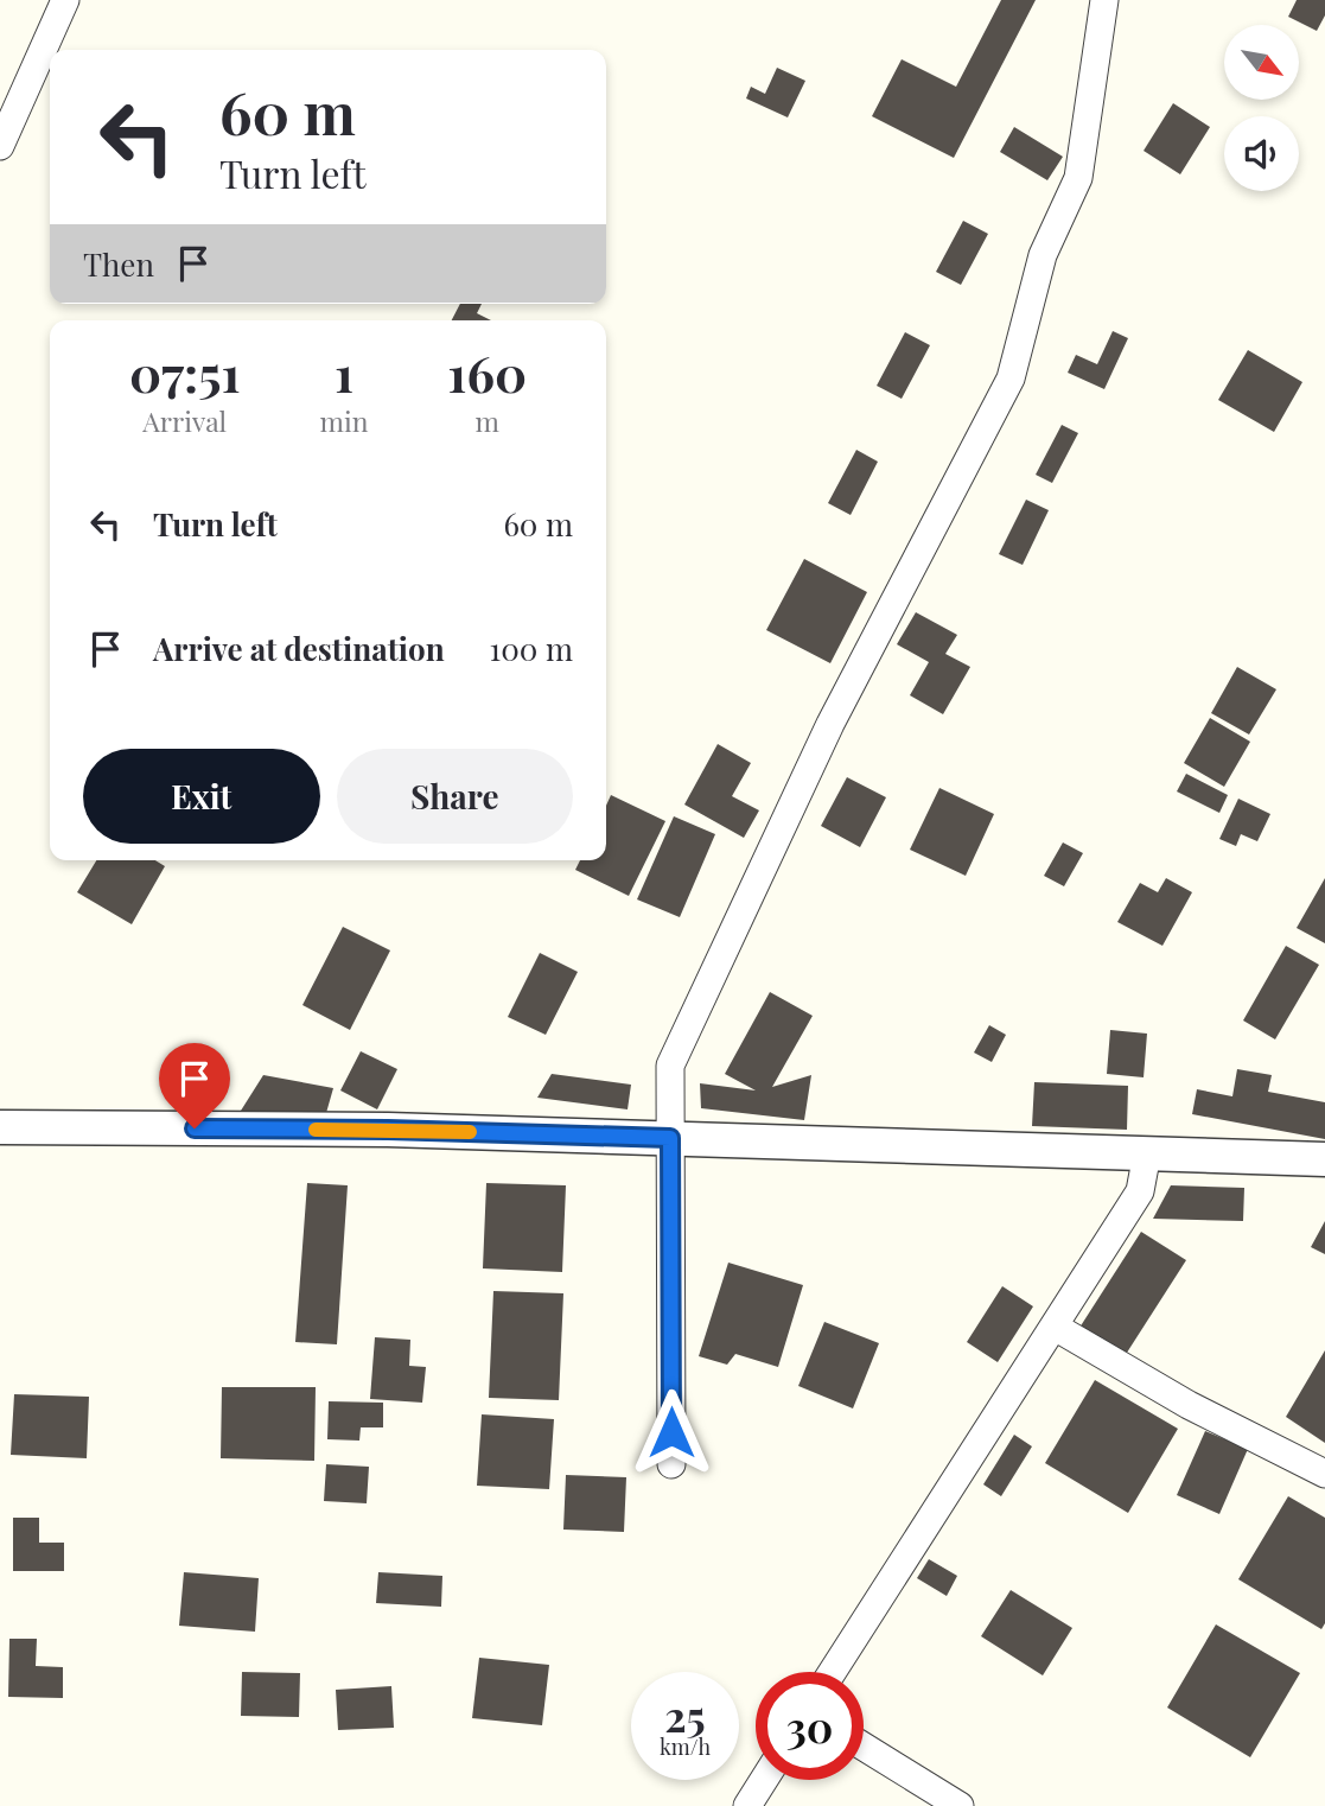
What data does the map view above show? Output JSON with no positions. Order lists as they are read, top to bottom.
{
  "north": "bottom right",
  "page": {
    "turn": ["60 m", "Turn left"],
    "then": "Then",
    "eta": [
      "07:51",
      "Arrival",
      "1",
      "min",
      "160",
      "m"
    ],
    "list": [
      {
        "name": "Turn left",
        "value": "60 m"
      },
      {
        "name": "Arrive at destination",
        "value": "100 m"
      }
    ],
    "buttons": ["Exit", "Share"],
    "speed": "25 km/h",
    "limit": "30"
  }
}
